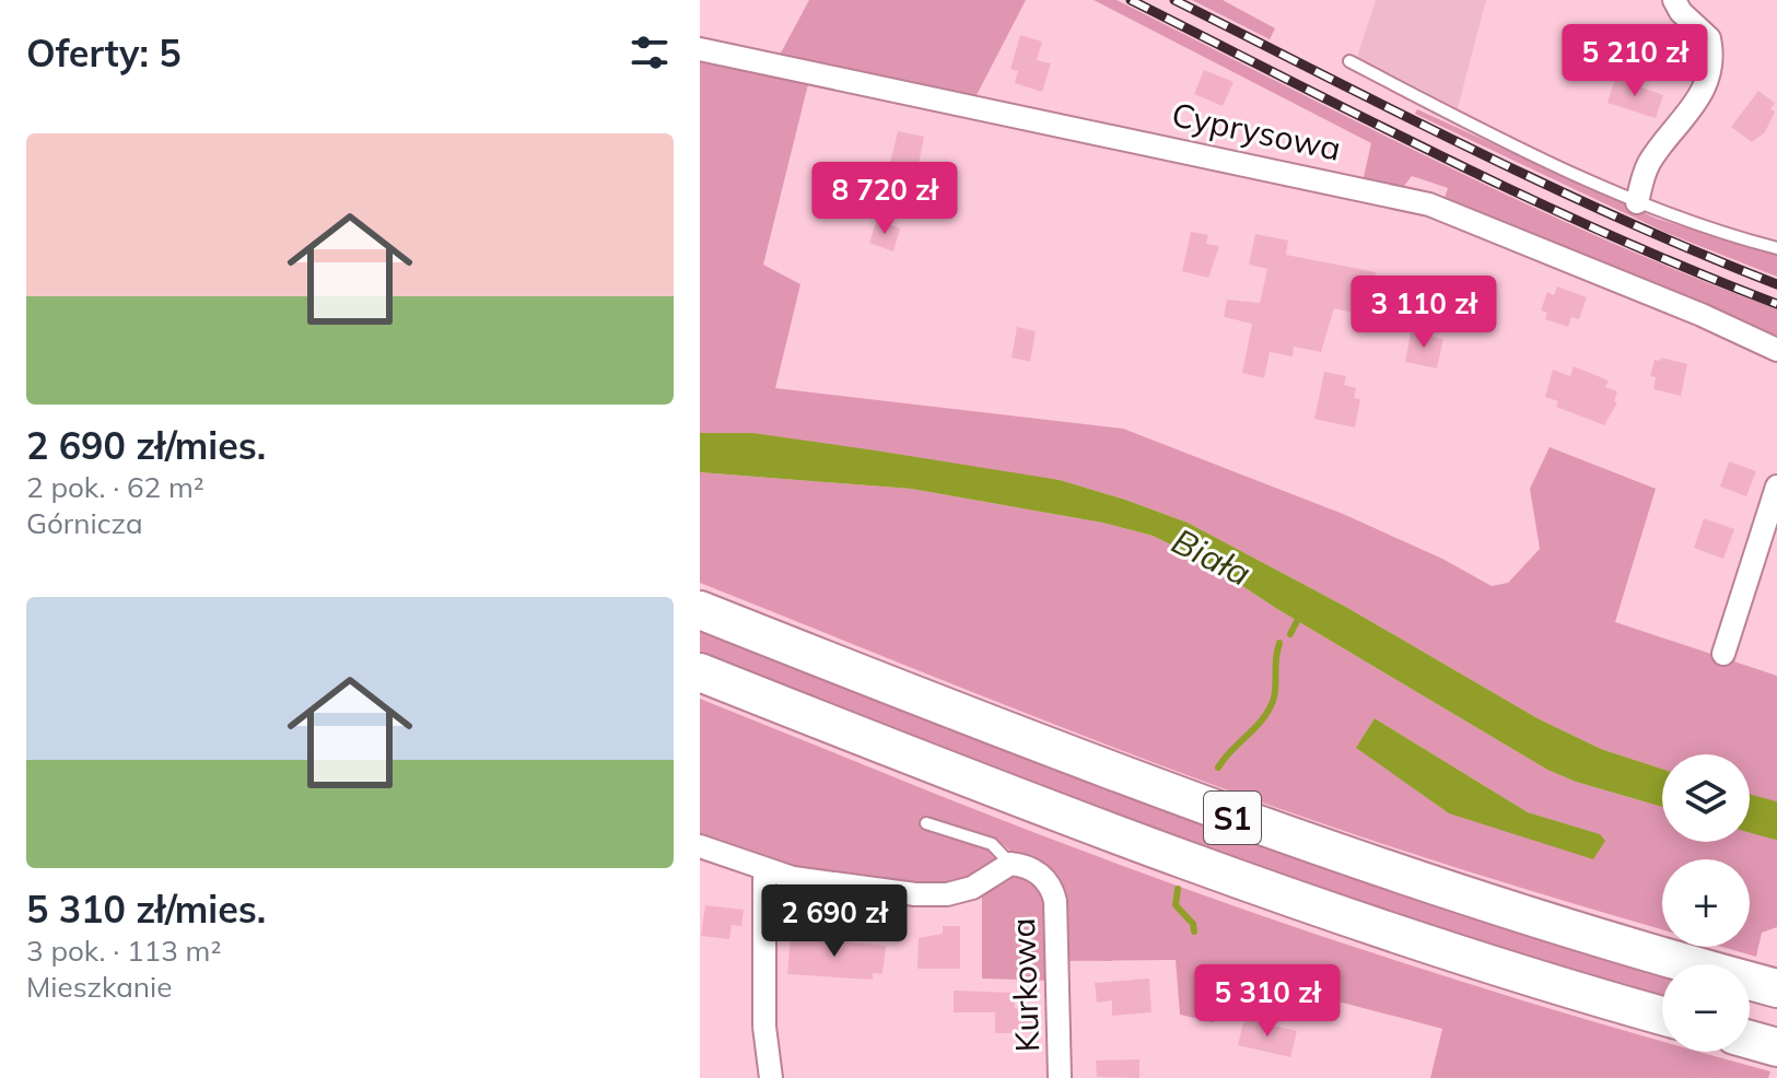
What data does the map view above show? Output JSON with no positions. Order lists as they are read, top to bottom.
{
  "streets": {
    "highway": ["S1"],
    "street": ["Cyprysowa", "Kurkowa"]
  },
  "water": ["Biała"],
  "page": {
    "heading": "Oferty: 5",
    "price": [
      "5 210 zł",
      "8 720 zł",
      "3 110 zł",
      "2 690 zł",
      "5 310 zł"
    ],
    "list": [
      {
        "name": "2 690 zł/mies.",
        "note": "2 pok. · 62 m² · Górnicza"
      },
      {
        "name": "5 310 zł/mies.",
        "note": "3 pok. · 113 m² · Mieszkanie"
      }
    ],
    "map_buttons": ["+", "−"]
  }
}
